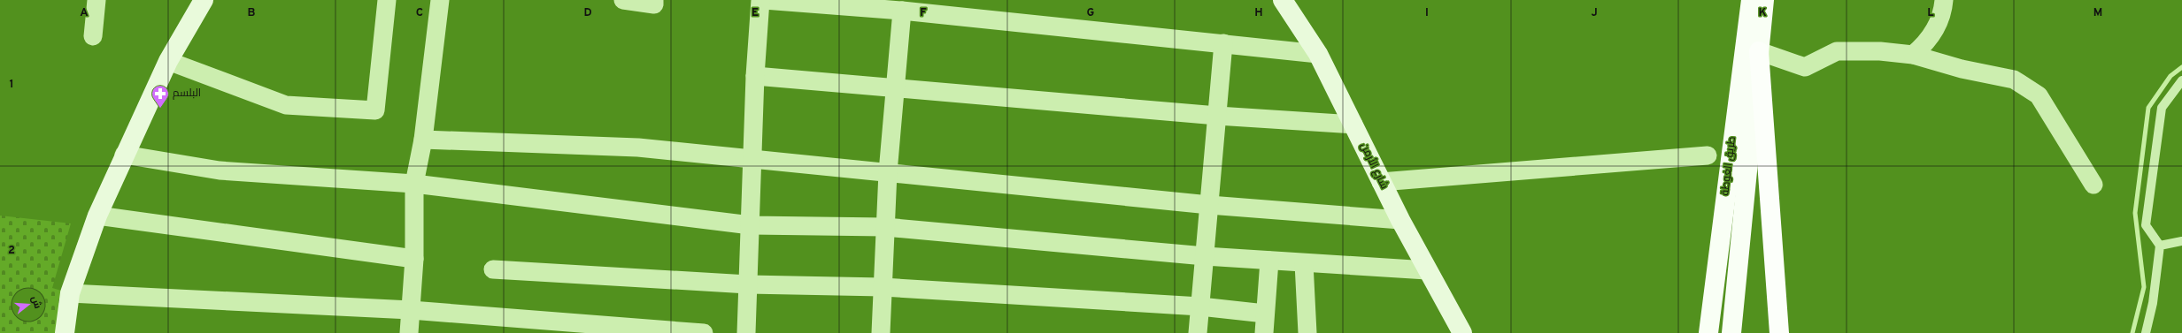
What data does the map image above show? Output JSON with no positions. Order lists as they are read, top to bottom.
{
  "streets": {
    "main road": ["شارع الأرمن", "طريق الغوطة"]
  },
  "places": {
    "pharmacy": ["البلسم"]
  },
  "north": "right",
  "grid": {
    "columns": [
      "A",
      "B",
      "C",
      "D",
      "E",
      "F",
      "G",
      "H",
      "I",
      "J",
      "K",
      "L",
      "M"
    ],
    "rows": ["1", "2"]
  }
}
